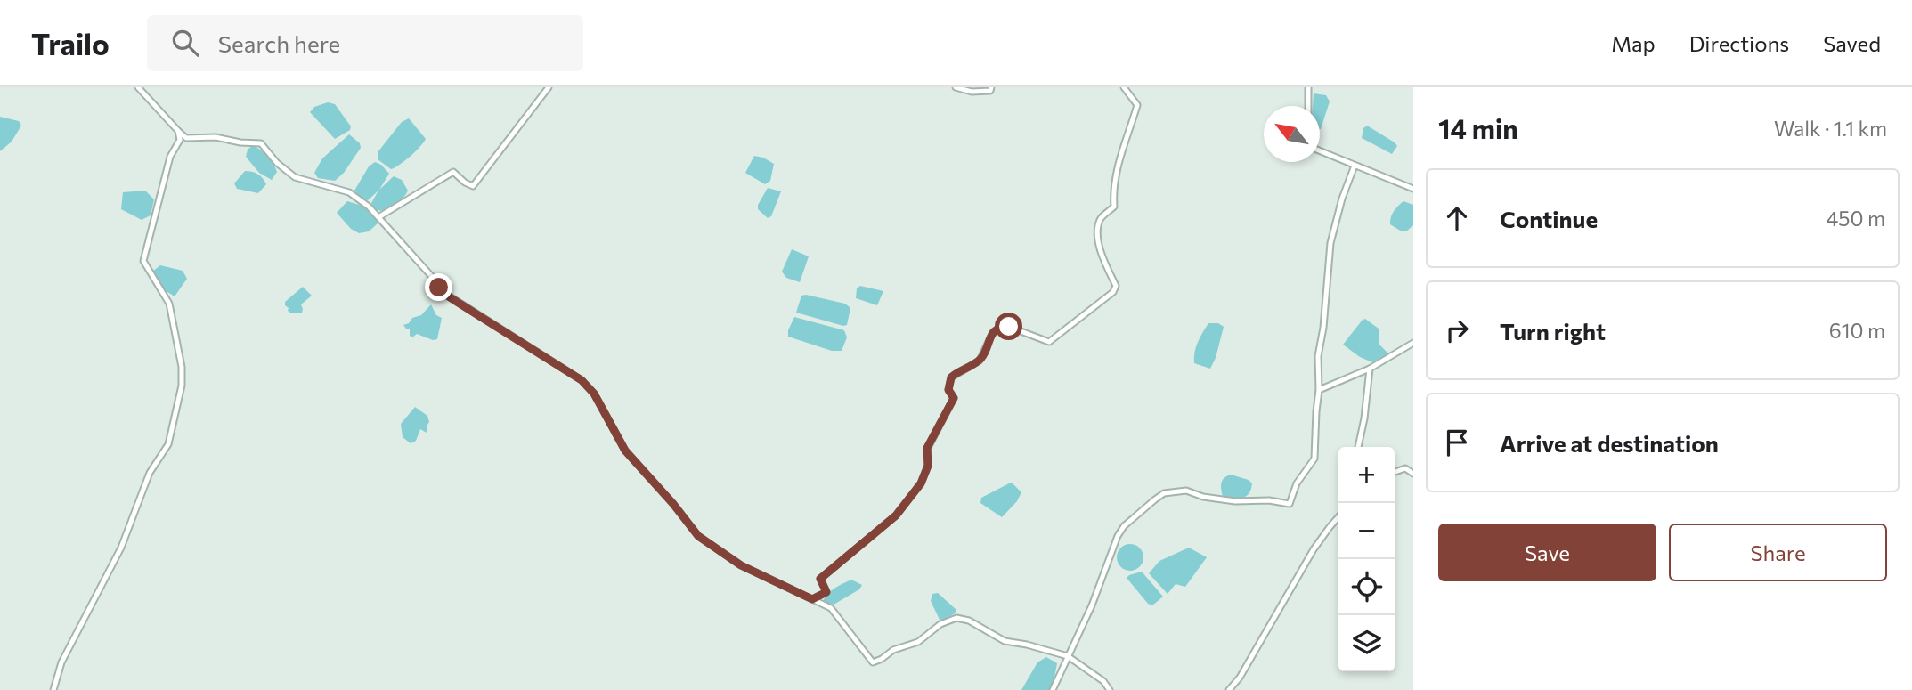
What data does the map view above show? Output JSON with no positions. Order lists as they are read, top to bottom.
{
  "north": "top left",
  "page": {
    "header": "Trailo",
    "search": "Search here",
    "nav": ["Map", "Directions", "Saved"],
    "heading": ["14 min", "Walk · 1.1 km"],
    "list": [
      ["Continue", "450 m"],
      ["Turn right", "610 m"],
      "Arrive at destination"
    ],
    "map_buttons": ["+", "−"],
    "buttons": ["Save", "Share"]
  }
}
